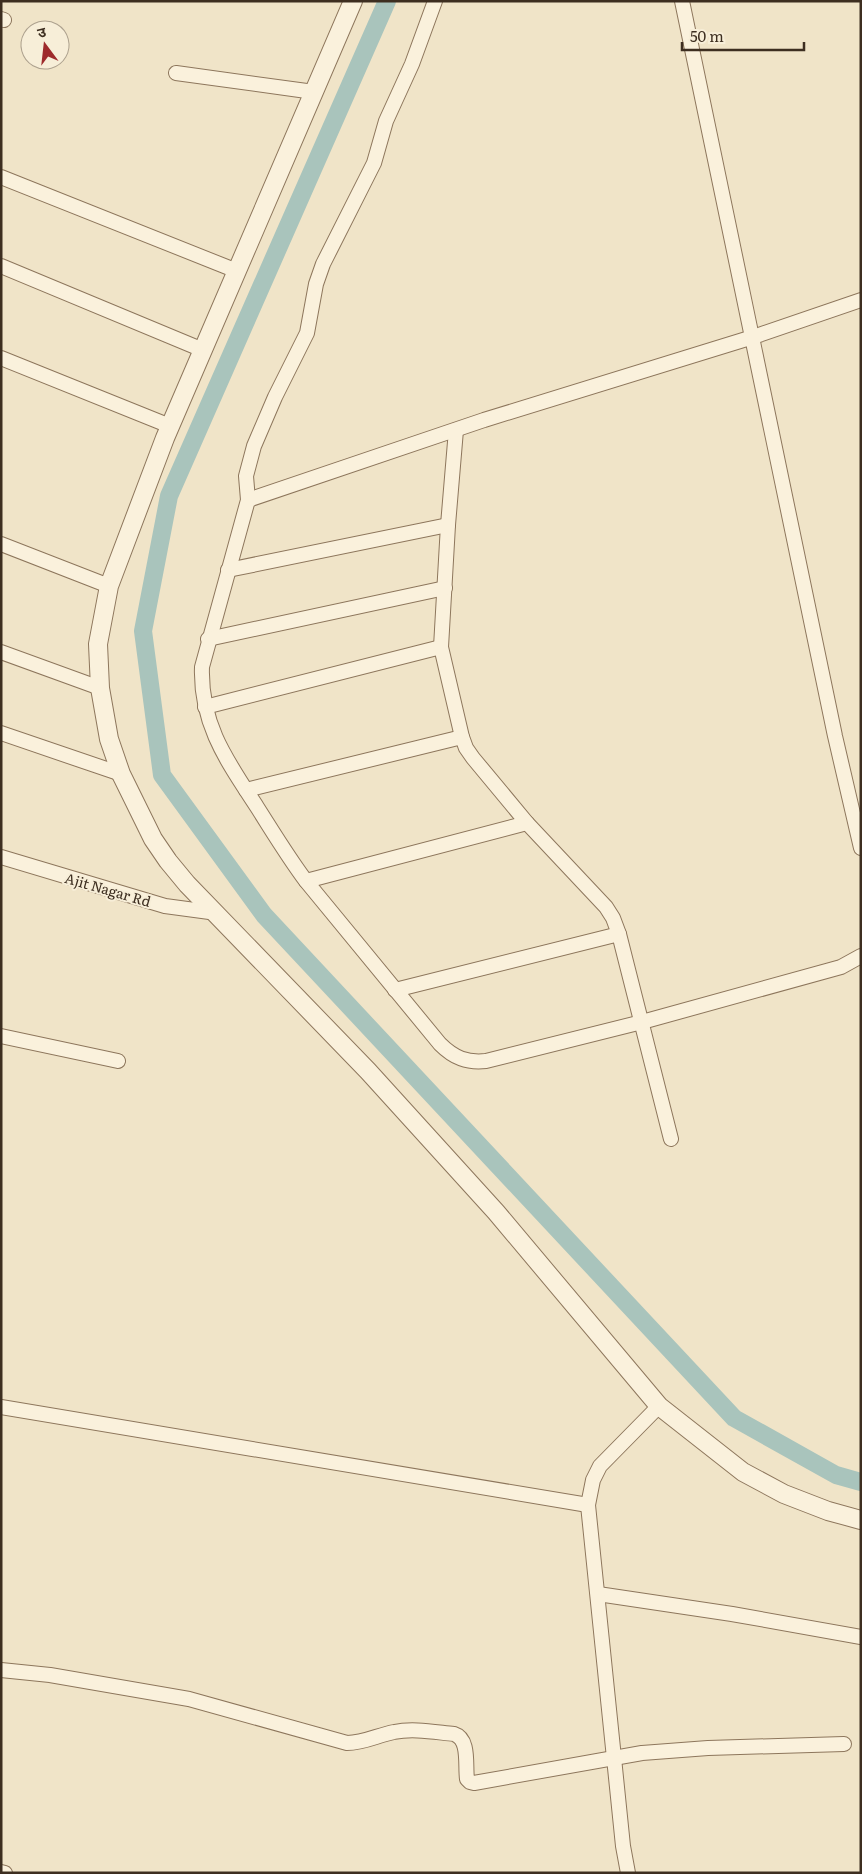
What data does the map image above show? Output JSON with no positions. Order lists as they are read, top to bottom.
{
  "streets": {
    "street": ["Ajit Nagar Rd"]
  },
  "scale_bar": "50 m",
  "north": "top"
}
